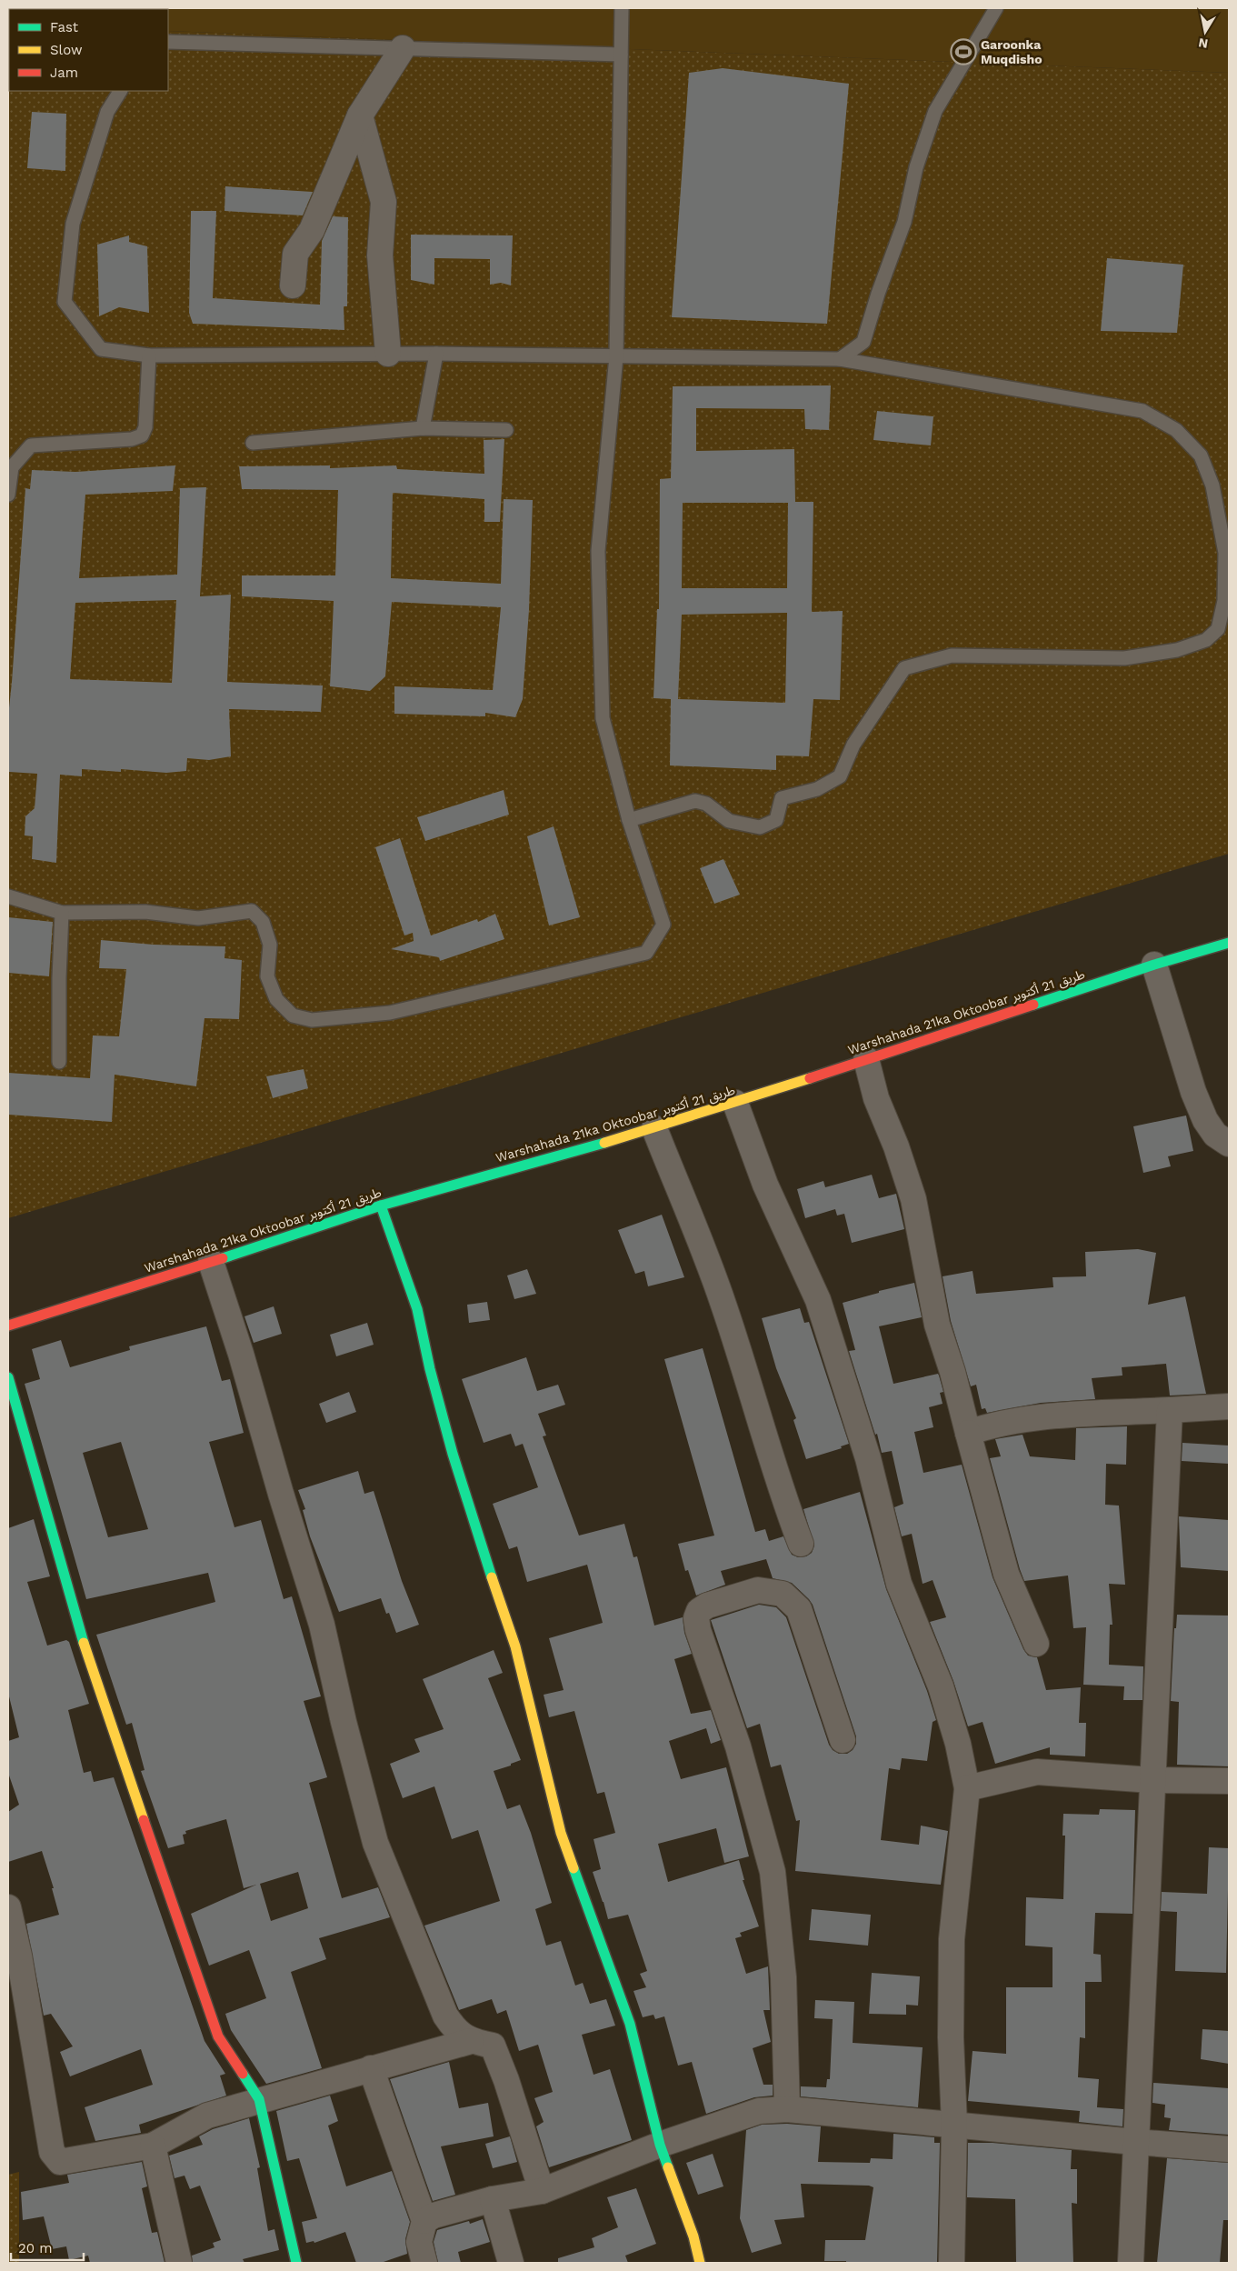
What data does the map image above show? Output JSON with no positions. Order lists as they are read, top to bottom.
{
  "streets": {
    "street": ["Warshahada 21ka Oktoobar طريق 21 أكتوبر"]
  },
  "places": {
    "sports": ["Garoonka Muqdisho"]
  },
  "legend": ["Fast", "Slow", "Jam"],
  "scale_bar": "20 m",
  "north": "bottom"
}
